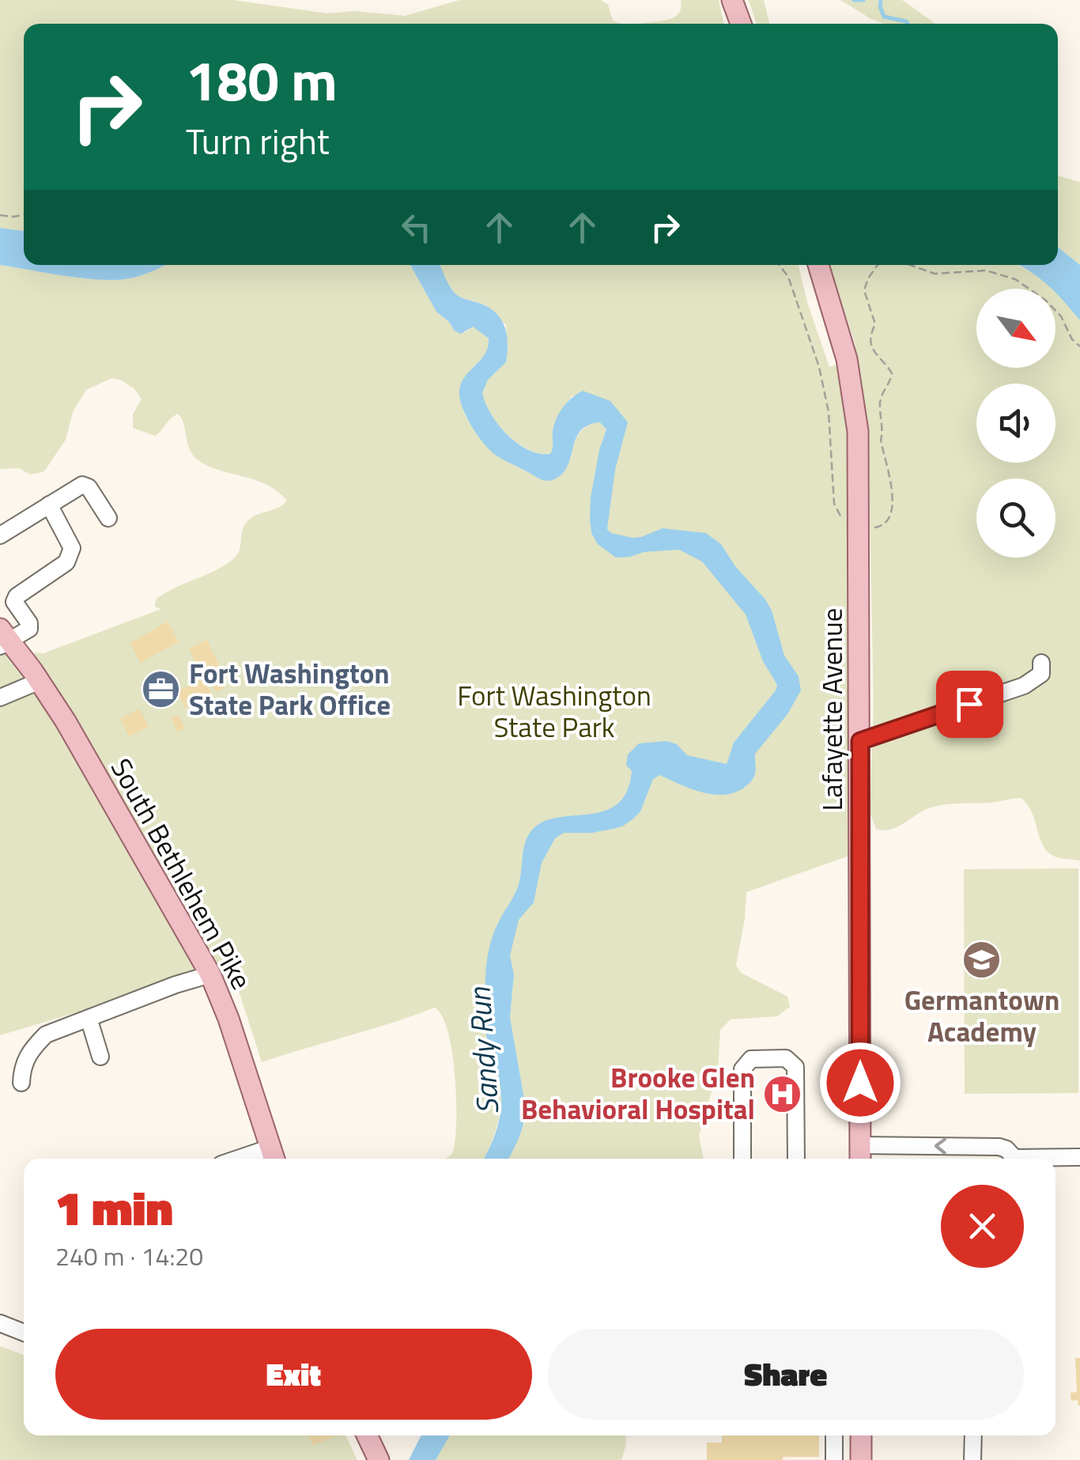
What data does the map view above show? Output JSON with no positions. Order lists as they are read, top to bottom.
{
  "streets": {
    "main road": ["Lafayette Avenue", "South Bethlehem Pike"]
  },
  "water": ["Sandy Run"],
  "parks": ["Fort Washington State Park"],
  "places": {
    "office": ["Fort Washington State Park Office"],
    "school or university": ["Germantown Academy"],
    "hospital": ["Brooke Glen Behavioral Hospital"]
  },
  "north": "bottom right",
  "page": {
    "turn": ["180 m", "Turn right"],
    "heading": ["1 min", "240 m · 14:20"],
    "buttons": ["Exit", "Share"]
  }
}
